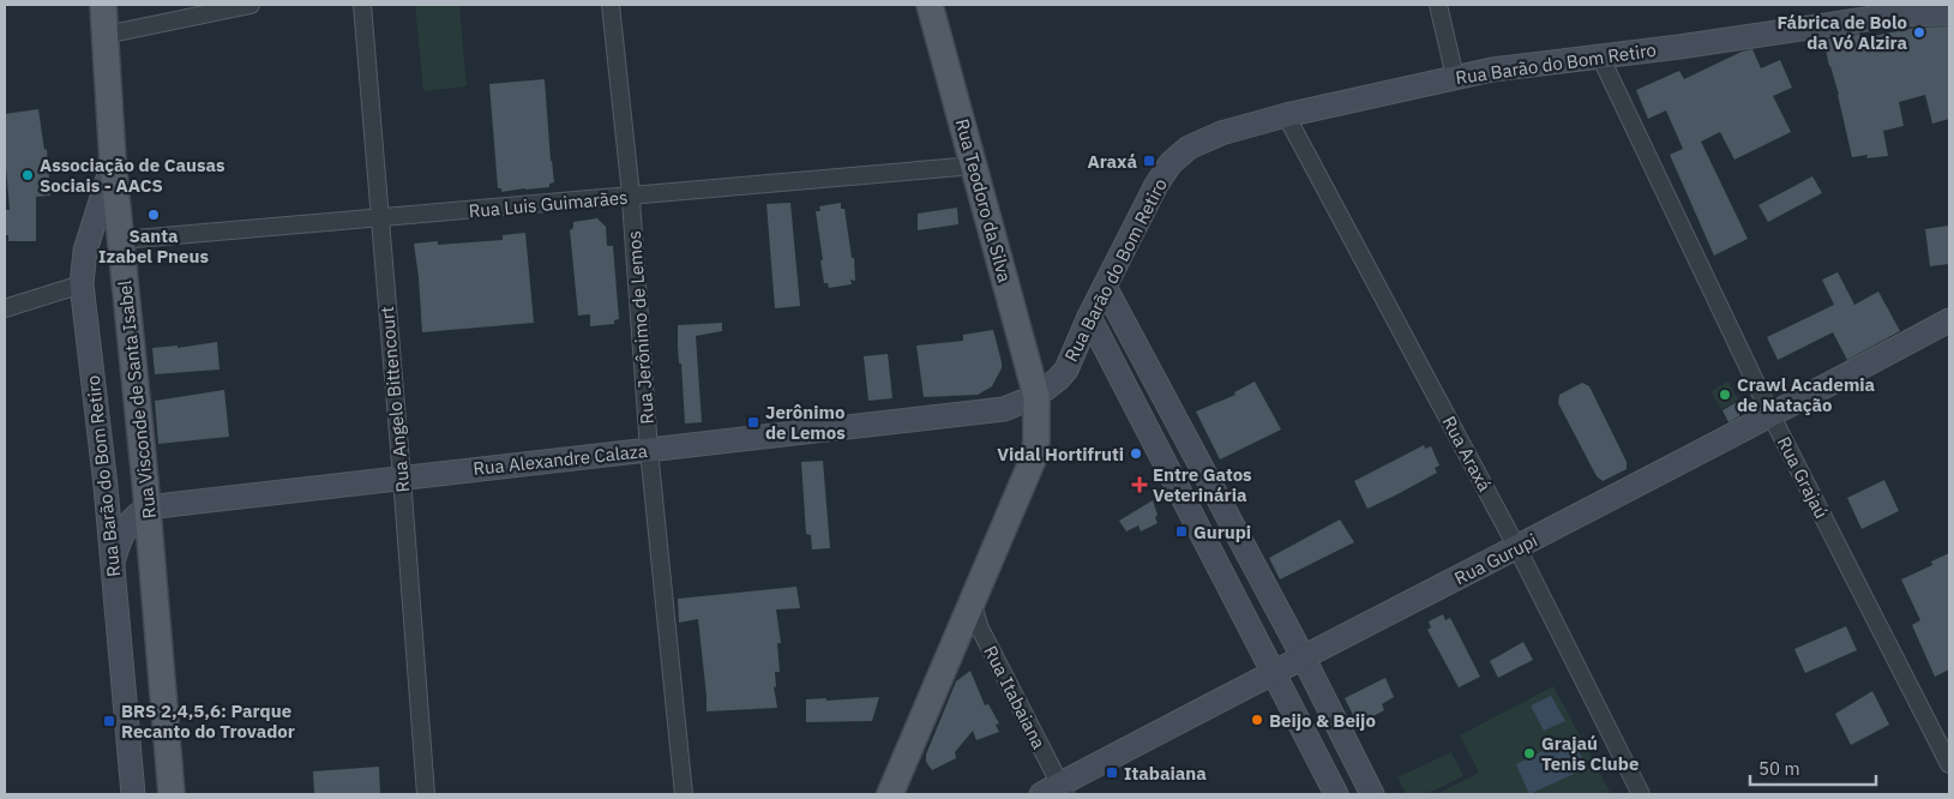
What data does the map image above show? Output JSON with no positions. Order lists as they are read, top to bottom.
{
  "streets": {
    "main road": [
      "Rua Barão do Bom Retiro",
      "Rua Teodoro da Silva",
      "Rua Visconde de Santa Isabel",
      "Rua Alexandre Calaza",
      "Rua Gurupi"
    ],
    "street": [
      "Rua Luis Guimarães",
      "Rua Jerônimo de Lemos",
      "Rua Angelo Bittencourt",
      "Rua Araxá",
      "Rua Grajaú",
      "Rua Itabaiana"
    ]
  },
  "crossings": [
    ["Rua Barão do Bom Retiro", "Rua Teodoro da Silva"],
    ["Rua Barão do Bom Retiro", "Rua Visconde de Santa Isabel"],
    ["Rua Barão do Bom Retiro", "Rua Araxá"],
    ["Rua Barão do Bom Retiro", "Rua Alexandre Calaza"],
    ["Rua Barão do Bom Retiro", "Rua Grajaú"],
    ["Rua Teodoro da Silva", "Rua Luis Guimarães"],
    ["Rua Teodoro da Silva", "Rua Alexandre Calaza"],
    ["Rua Luis Guimarães", "Rua Jerônimo de Lemos"],
    ["Rua Luis Guimarães", "Rua Visconde de Santa Isabel"],
    ["Rua Luis Guimarães", "Rua Angelo Bittencourt"],
    ["Rua Jerônimo de Lemos", "Rua Alexandre Calaza"],
    ["Rua Visconde de Santa Isabel", "Rua Alexandre Calaza"],
    ["Rua Angelo Bittencourt", "Rua Alexandre Calaza"],
    ["Rua Araxá", "Rua Gurupi"],
    ["Rua Grajaú", "Rua Gurupi"],
    ["Rua Gurupi", "Rua Itabaiana"]
  ],
  "places": {
    "other": [
      "Fábrica de Bolo da Vó Alzira",
      "Associação de Causas Sociais - AACS",
      "Santa Izabel Pneus",
      "Crawl Academia de Natação",
      "Vidal Hortifruti",
      "Beijo & Beijo",
      "Grajaú Tenis Clube"
    ],
    "transit": [
      "Araxá",
      "Jerônimo de Lemos",
      "Gurupi",
      "BRS 2,4,5,6: Parque Recanto do Trovador",
      "Itabaiana"
    ],
    "health": ["Entre Gatos Veterinária"]
  },
  "scale_bar": "50 m"
}
